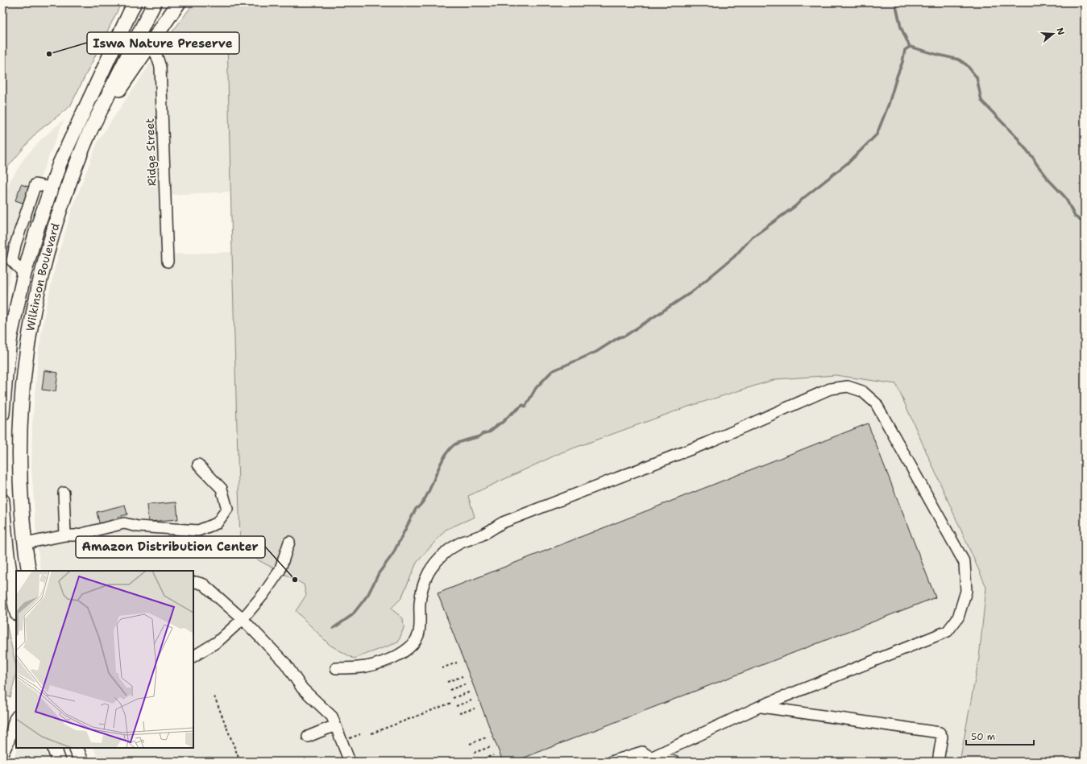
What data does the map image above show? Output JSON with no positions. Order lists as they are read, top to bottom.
{
  "streets": {
    "main road": ["Wilkinson Boulevard"],
    "street": ["Ridge Street"]
  },
  "places": ["Iswa Nature Preserve", "Amazon Distribution Center"],
  "scale_bar": "50 m",
  "north": "right"
}
